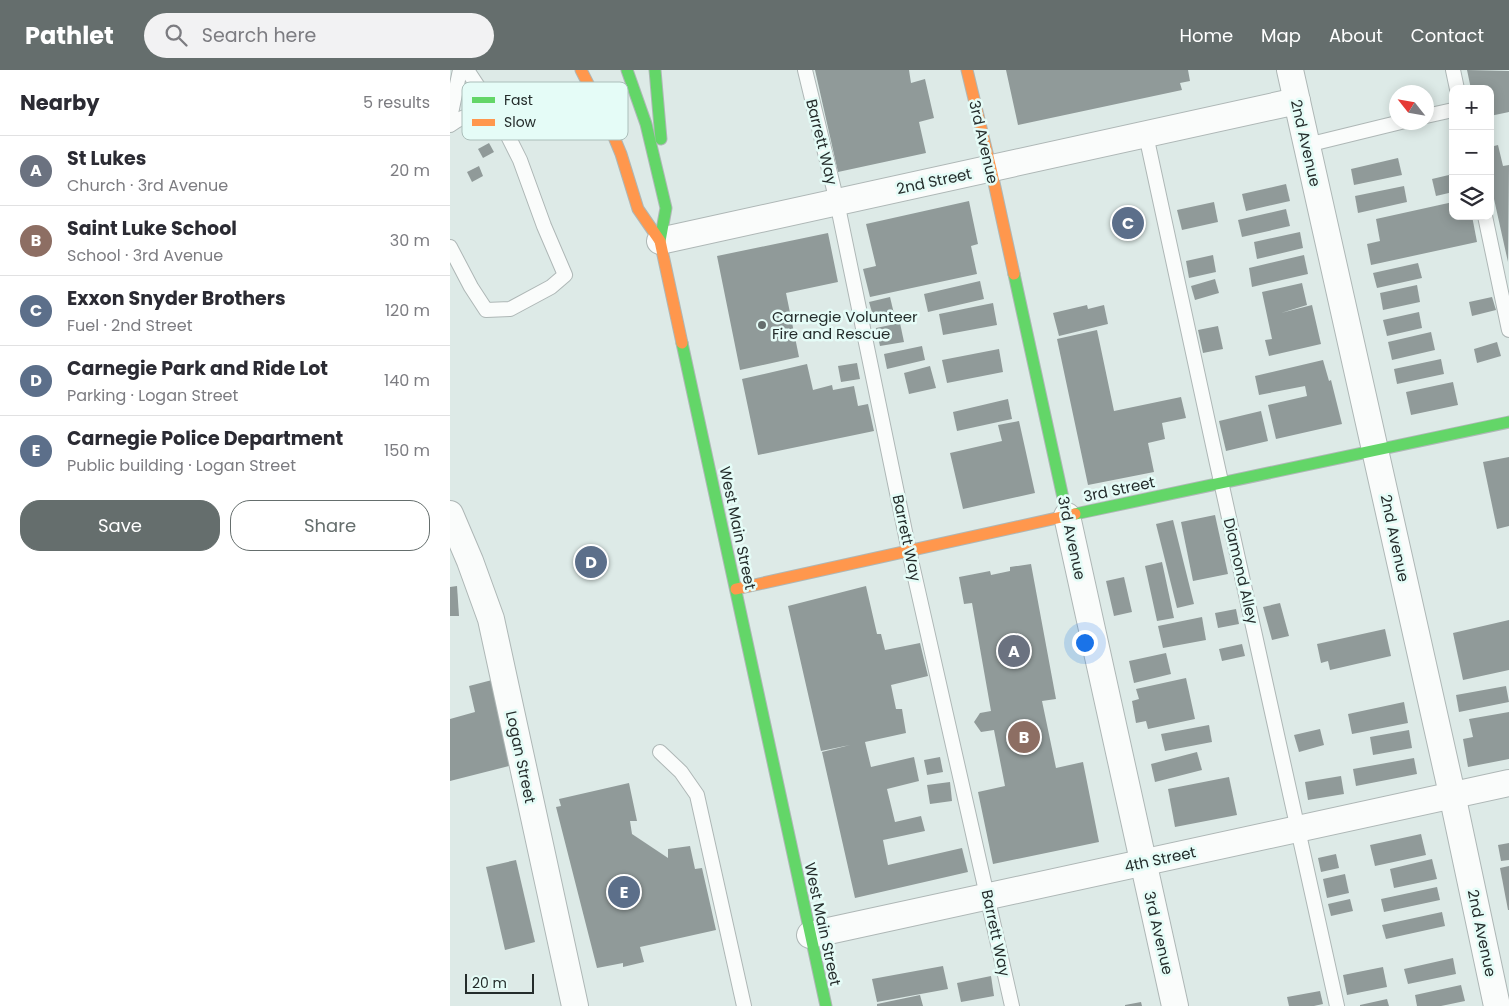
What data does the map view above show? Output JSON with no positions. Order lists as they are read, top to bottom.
{
  "streets": {
    "main road": ["3rd Avenue", "3rd Street", "West Main Street"],
    "street": [
      "2nd Avenue",
      "2nd Street",
      "Logan Street",
      "4th Street"
    ],
    "lane": ["Barrett Way", "Diamond Alley"]
  },
  "crossings": [
    ["Barrett Way", "2nd Street"],
    ["Barrett Way", "3rd Street"],
    ["Barrett Way", "4th Street"],
    ["3rd Avenue", "2nd Street"],
    ["3rd Avenue", "3rd Street"],
    ["3rd Avenue", "4th Street"],
    ["2nd Avenue", "2nd Street"],
    ["2nd Avenue", "3rd Street"],
    ["2nd Avenue", "4th Street"],
    ["2nd Street", "West Main Street"],
    ["2nd Street", "Diamond Alley"],
    ["3rd Street", "West Main Street"],
    ["3rd Street", "Diamond Alley"],
    ["West Main Street", "4th Street"],
    ["Diamond Alley", "4th Street"]
  ],
  "places": ["Carnegie Volunteer Fire and Rescue"],
  "legend": ["Fast", "Slow"],
  "scale_bar": "20 m",
  "north": "top left",
  "page": {
    "header": "Pathlet",
    "search": "Search here",
    "nav": [
      "Home",
      "Map",
      "About",
      "Contact"
    ],
    "heading": ["Nearby", "5 results"],
    "map_buttons": ["+", "−"],
    "list": [
      {
        "mark": "A",
        "name": "St Lukes",
        "note": "Church · 3rd Avenue",
        "value": "20 m"
      },
      {
        "mark": "B",
        "name": "Saint Luke School",
        "note": "School · 3rd Avenue",
        "value": "30 m"
      },
      {
        "mark": "C",
        "name": "Exxon Snyder Brothers",
        "note": "Fuel · 2nd Street",
        "value": "120 m"
      },
      {
        "mark": "D",
        "name": "Carnegie Park and Ride Lot",
        "note": "Parking · Logan Street",
        "value": "140 m"
      },
      {
        "mark": "E",
        "name": "Carnegie Police Department",
        "note": "Public building · Logan Street",
        "value": "150 m"
      }
    ],
    "pins": [
      "C",
      "D",
      "A",
      "B",
      "E"
    ],
    "buttons": ["Save", "Share"],
    "scale": "20 m"
  }
}
